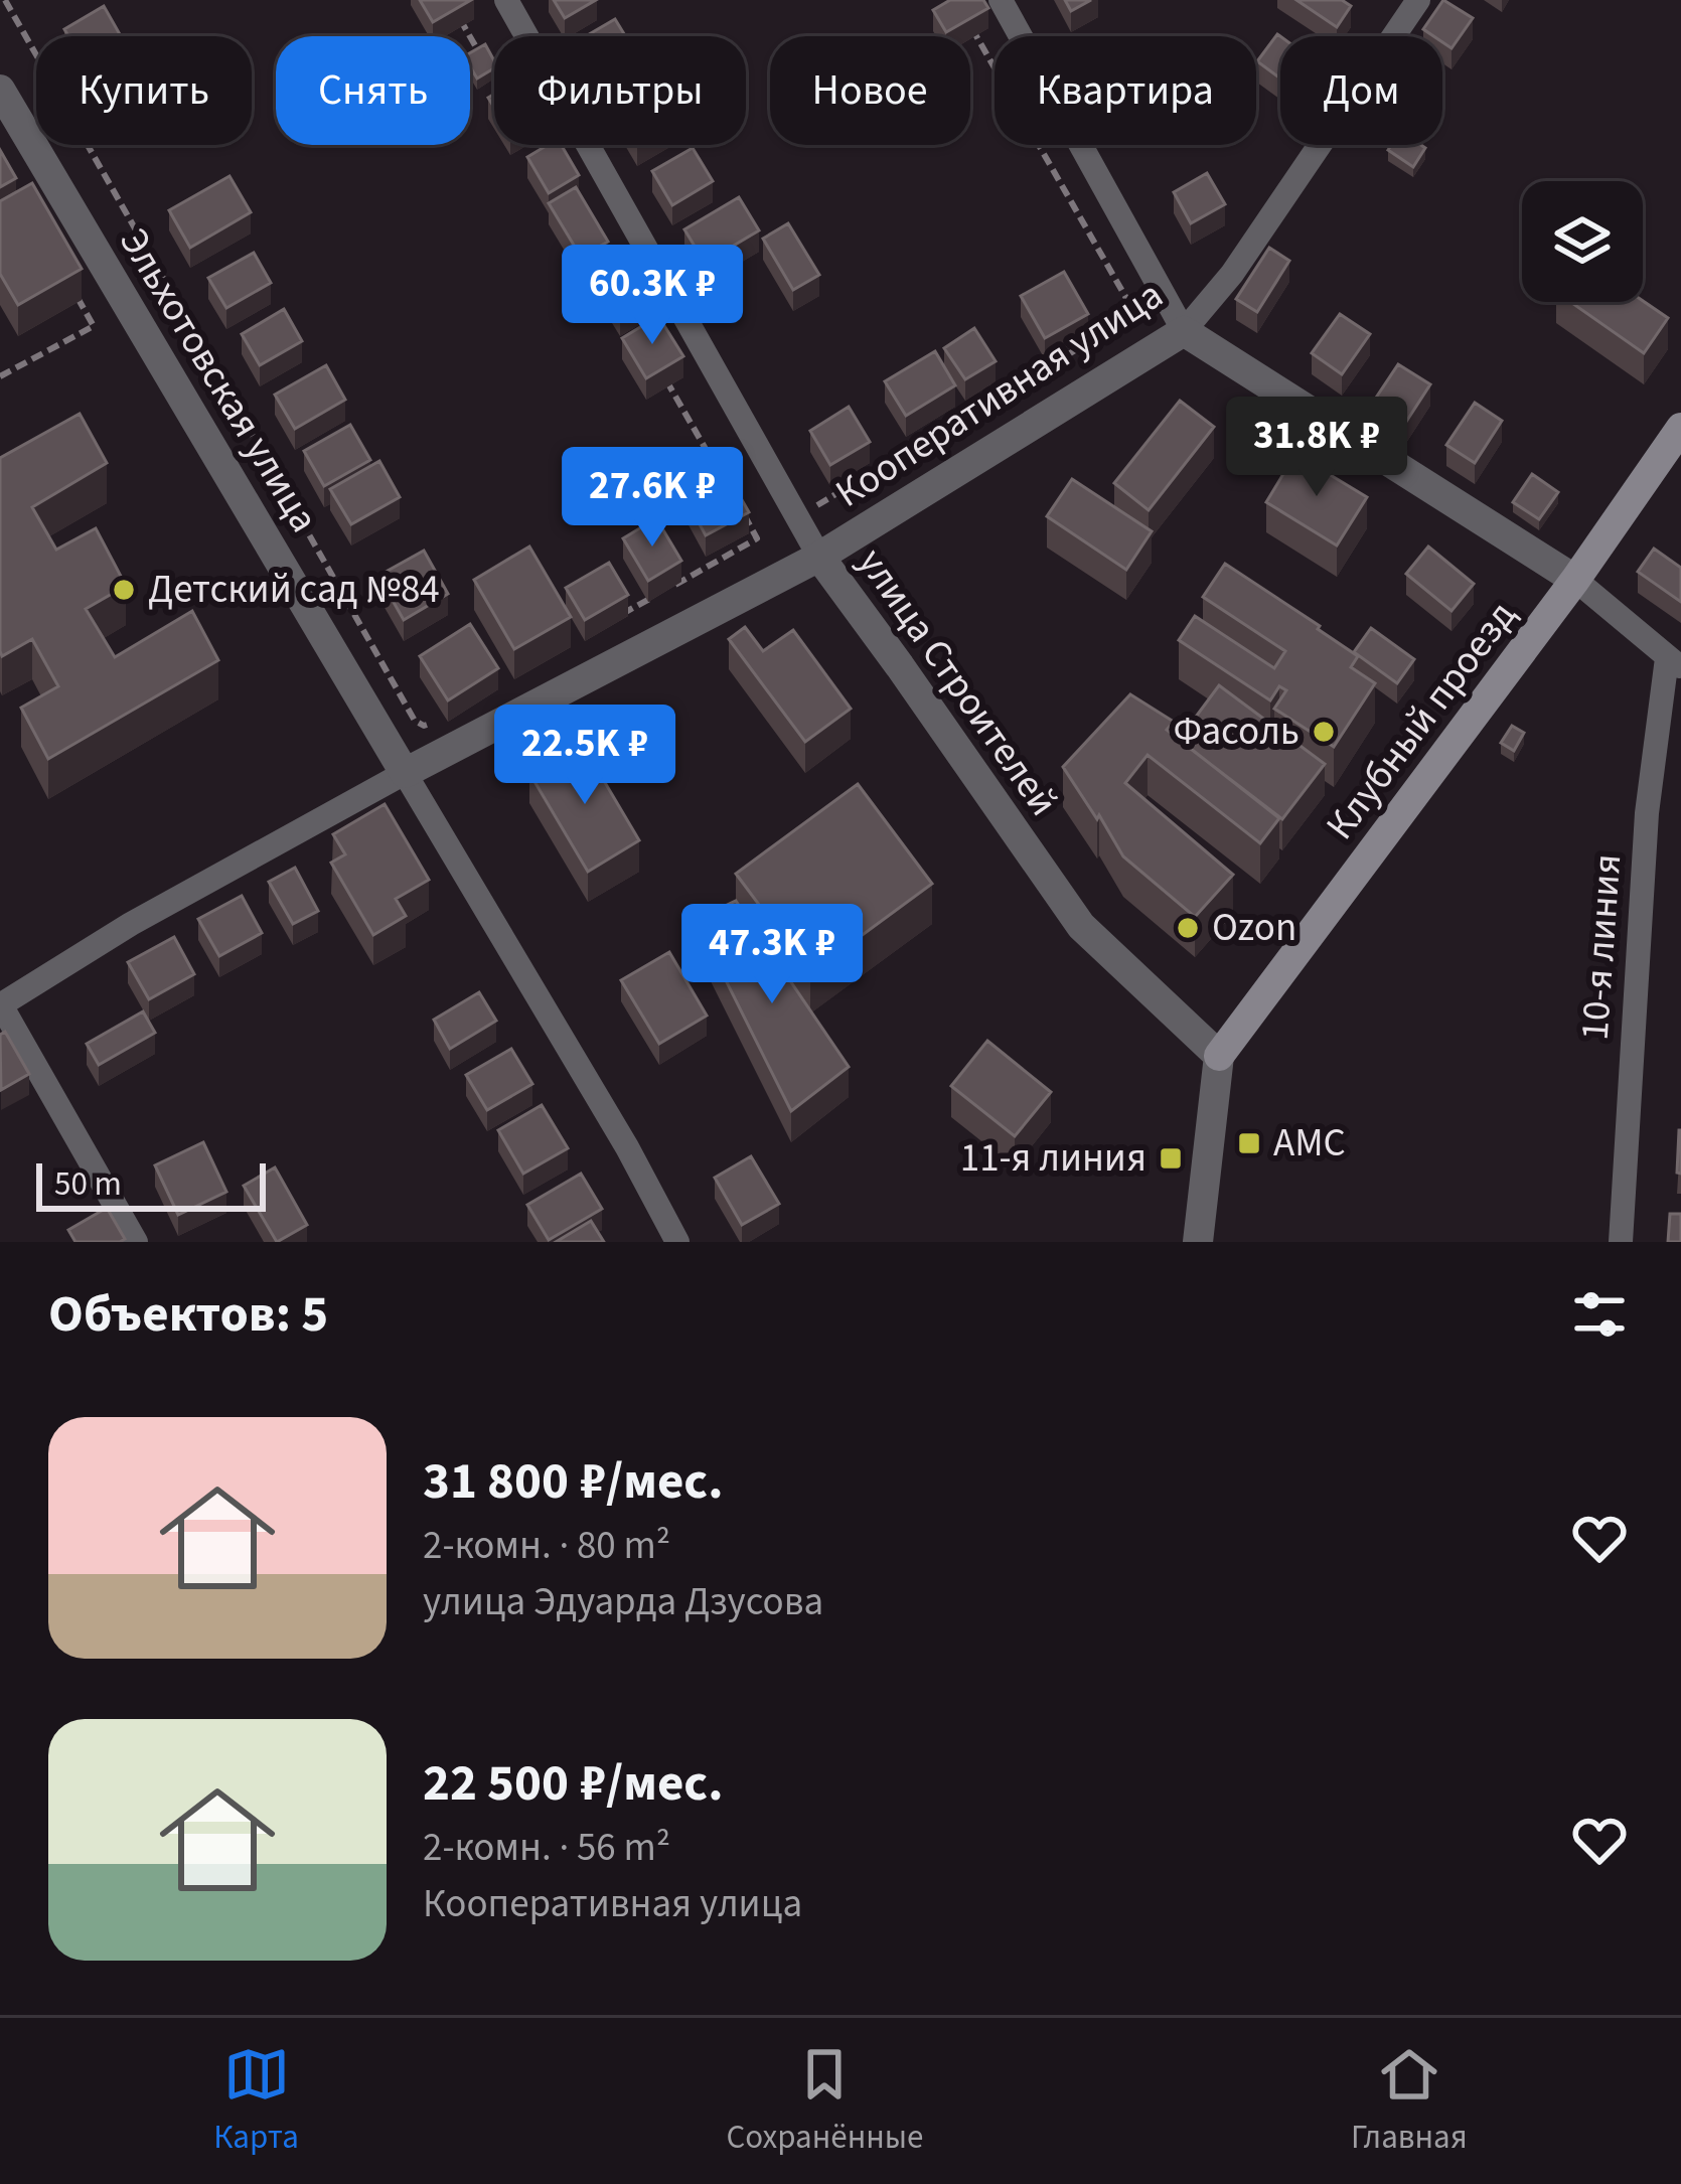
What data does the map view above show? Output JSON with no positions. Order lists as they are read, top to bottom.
{
  "streets": {
    "main road": ["Клубный проезд"],
    "street": [
      "Эльхотовская улица",
      "Кооперативная улица",
      "улица Строителей",
      "10-я линия"
    ]
  },
  "crossings": [
    ["Эльхотовская улица", "Кооперативная улица"],
    ["Кооперативная улица", "улица Строителей"],
    ["улица Строителей", "Клубный проезд"]
  ],
  "places": {
    "other": ["Детский сад №84", "Фасоль", "Ozon"],
    "transit": ["АМС", "11-я линия"]
  },
  "scale_bar": "50 m",
  "page": {
    "chip": [
      "Купить",
      "Снять",
      "Фильтры",
      "Новое",
      "Квартира",
      "Дом"
    ],
    "price": [
      "60.3K ₽",
      "31.8K ₽",
      "27.6K ₽",
      "22.5K ₽",
      "47.3K ₽"
    ],
    "scale": "50 m",
    "heading": "Объектов: 5",
    "list": [
      {
        "name": "31 800 ₽/мес.",
        "note": "2-комн. · 80 m² · улица Эдуарда Дзусова"
      },
      {
        "name": "22 500 ₽/мес.",
        "note": "2-комн. · 56 m² · Кооперативная улица"
      }
    ],
    "tabs": ["Карта", "Сохранённые", "Главная"]
  }
}
